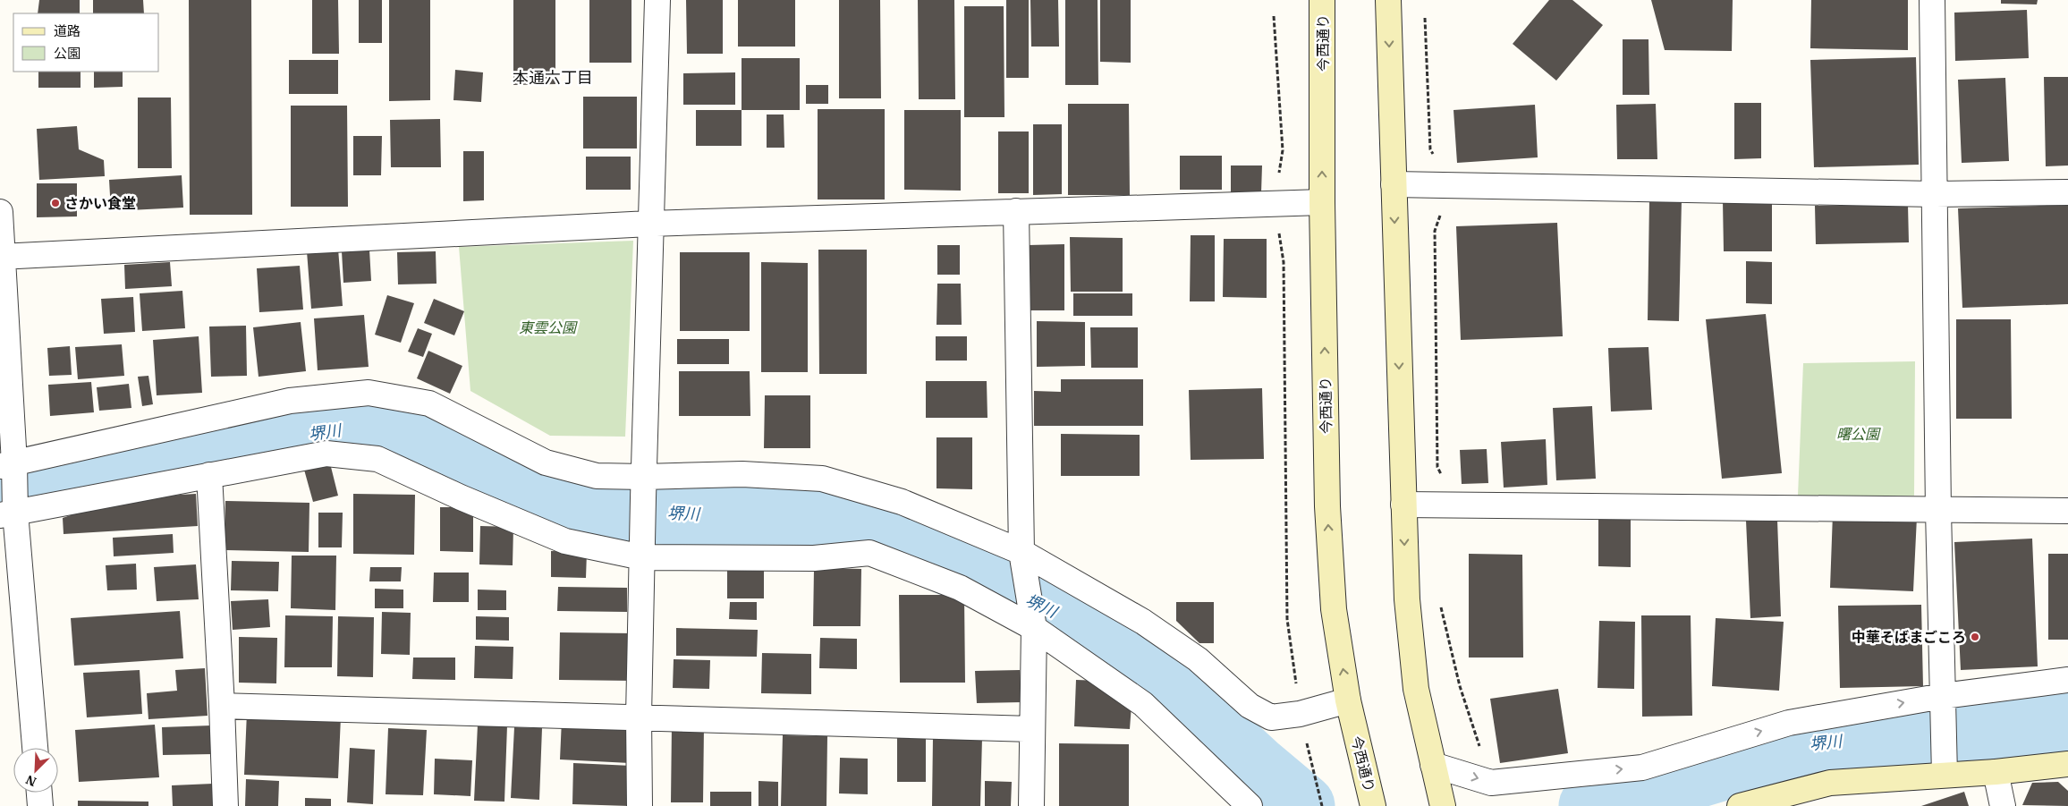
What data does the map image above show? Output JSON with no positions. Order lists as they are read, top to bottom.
{
  "streets": {
    "street": ["今西通り"]
  },
  "districts": ["本通六丁目"],
  "water": ["堺川"],
  "parks": ["東雲公園", "曙公園"],
  "places": ["さかい食堂", "中華そばまごころ"],
  "legend": ["道路", "公園"],
  "north": "bottom left"
}
